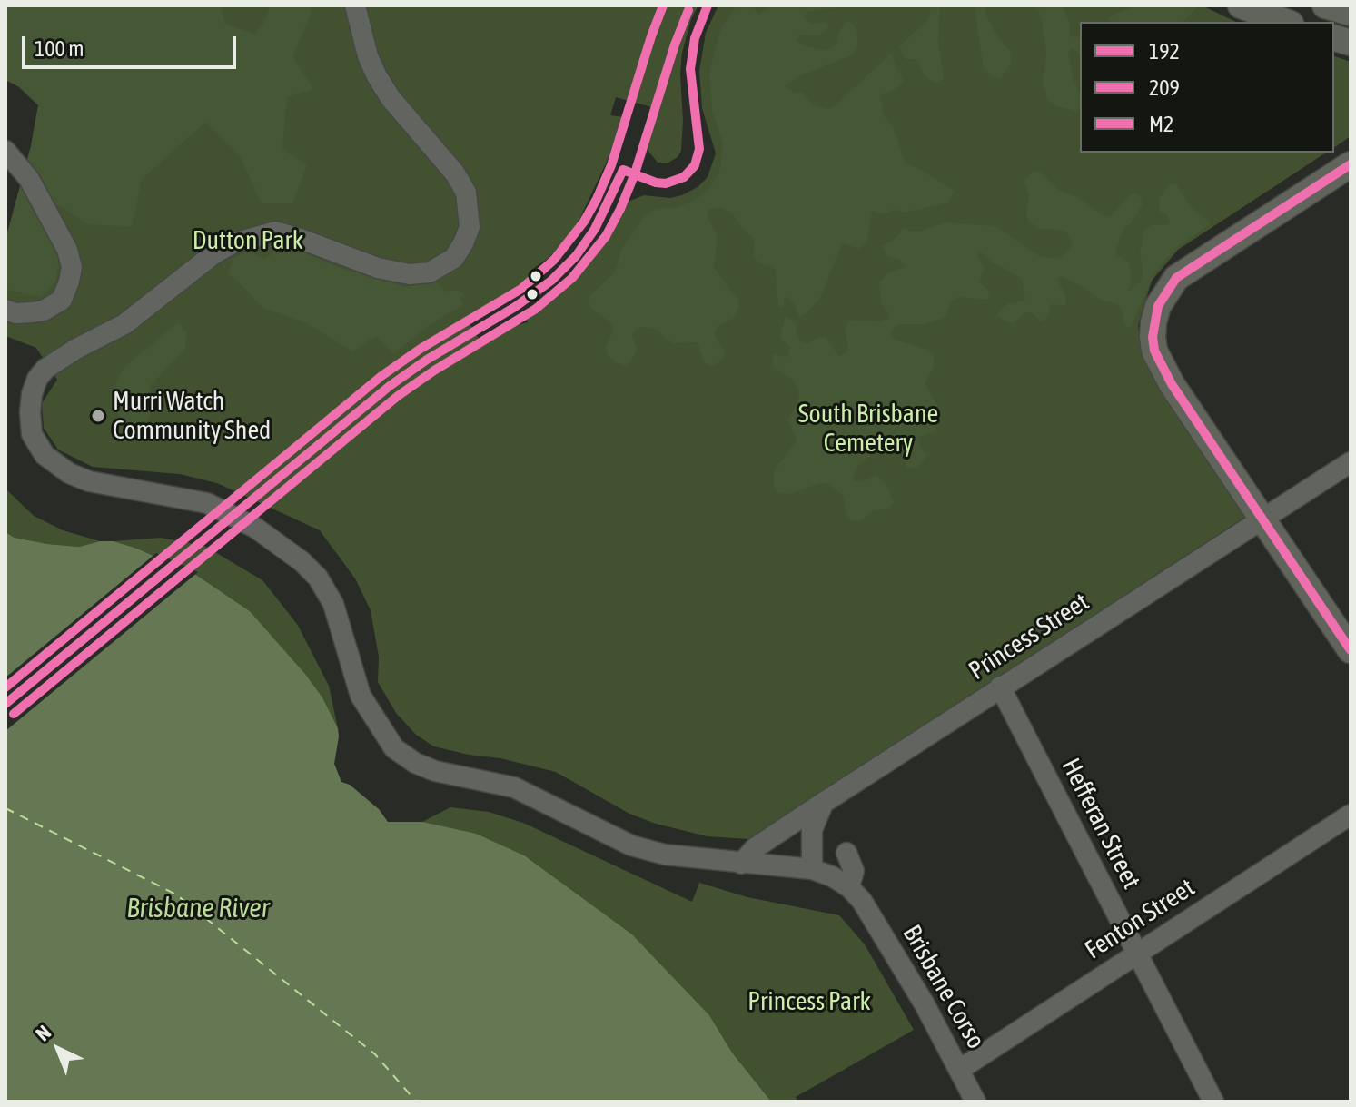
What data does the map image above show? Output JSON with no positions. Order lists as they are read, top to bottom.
{
  "streets": {
    "street": [
      "Princess Street",
      "Hefferan Street",
      "Fenton Street",
      "Brisbane Corso"
    ]
  },
  "crossings": [
    ["Princess Street", "Hefferan Street"],
    ["Hefferan Street", "Fenton Street"],
    ["Fenton Street", "Brisbane Corso"]
  ],
  "water": ["Brisbane River"],
  "parks": ["Dutton Park", "South Brisbane Cemetery", "Princess Park"],
  "places": ["Murri Watch Community Shed"],
  "lines": ["transit line 192", "transit line M2", "transit line 209"],
  "legend": ["192", "209", "M2"],
  "scale_bar": "100 m",
  "north": "top left"
}
